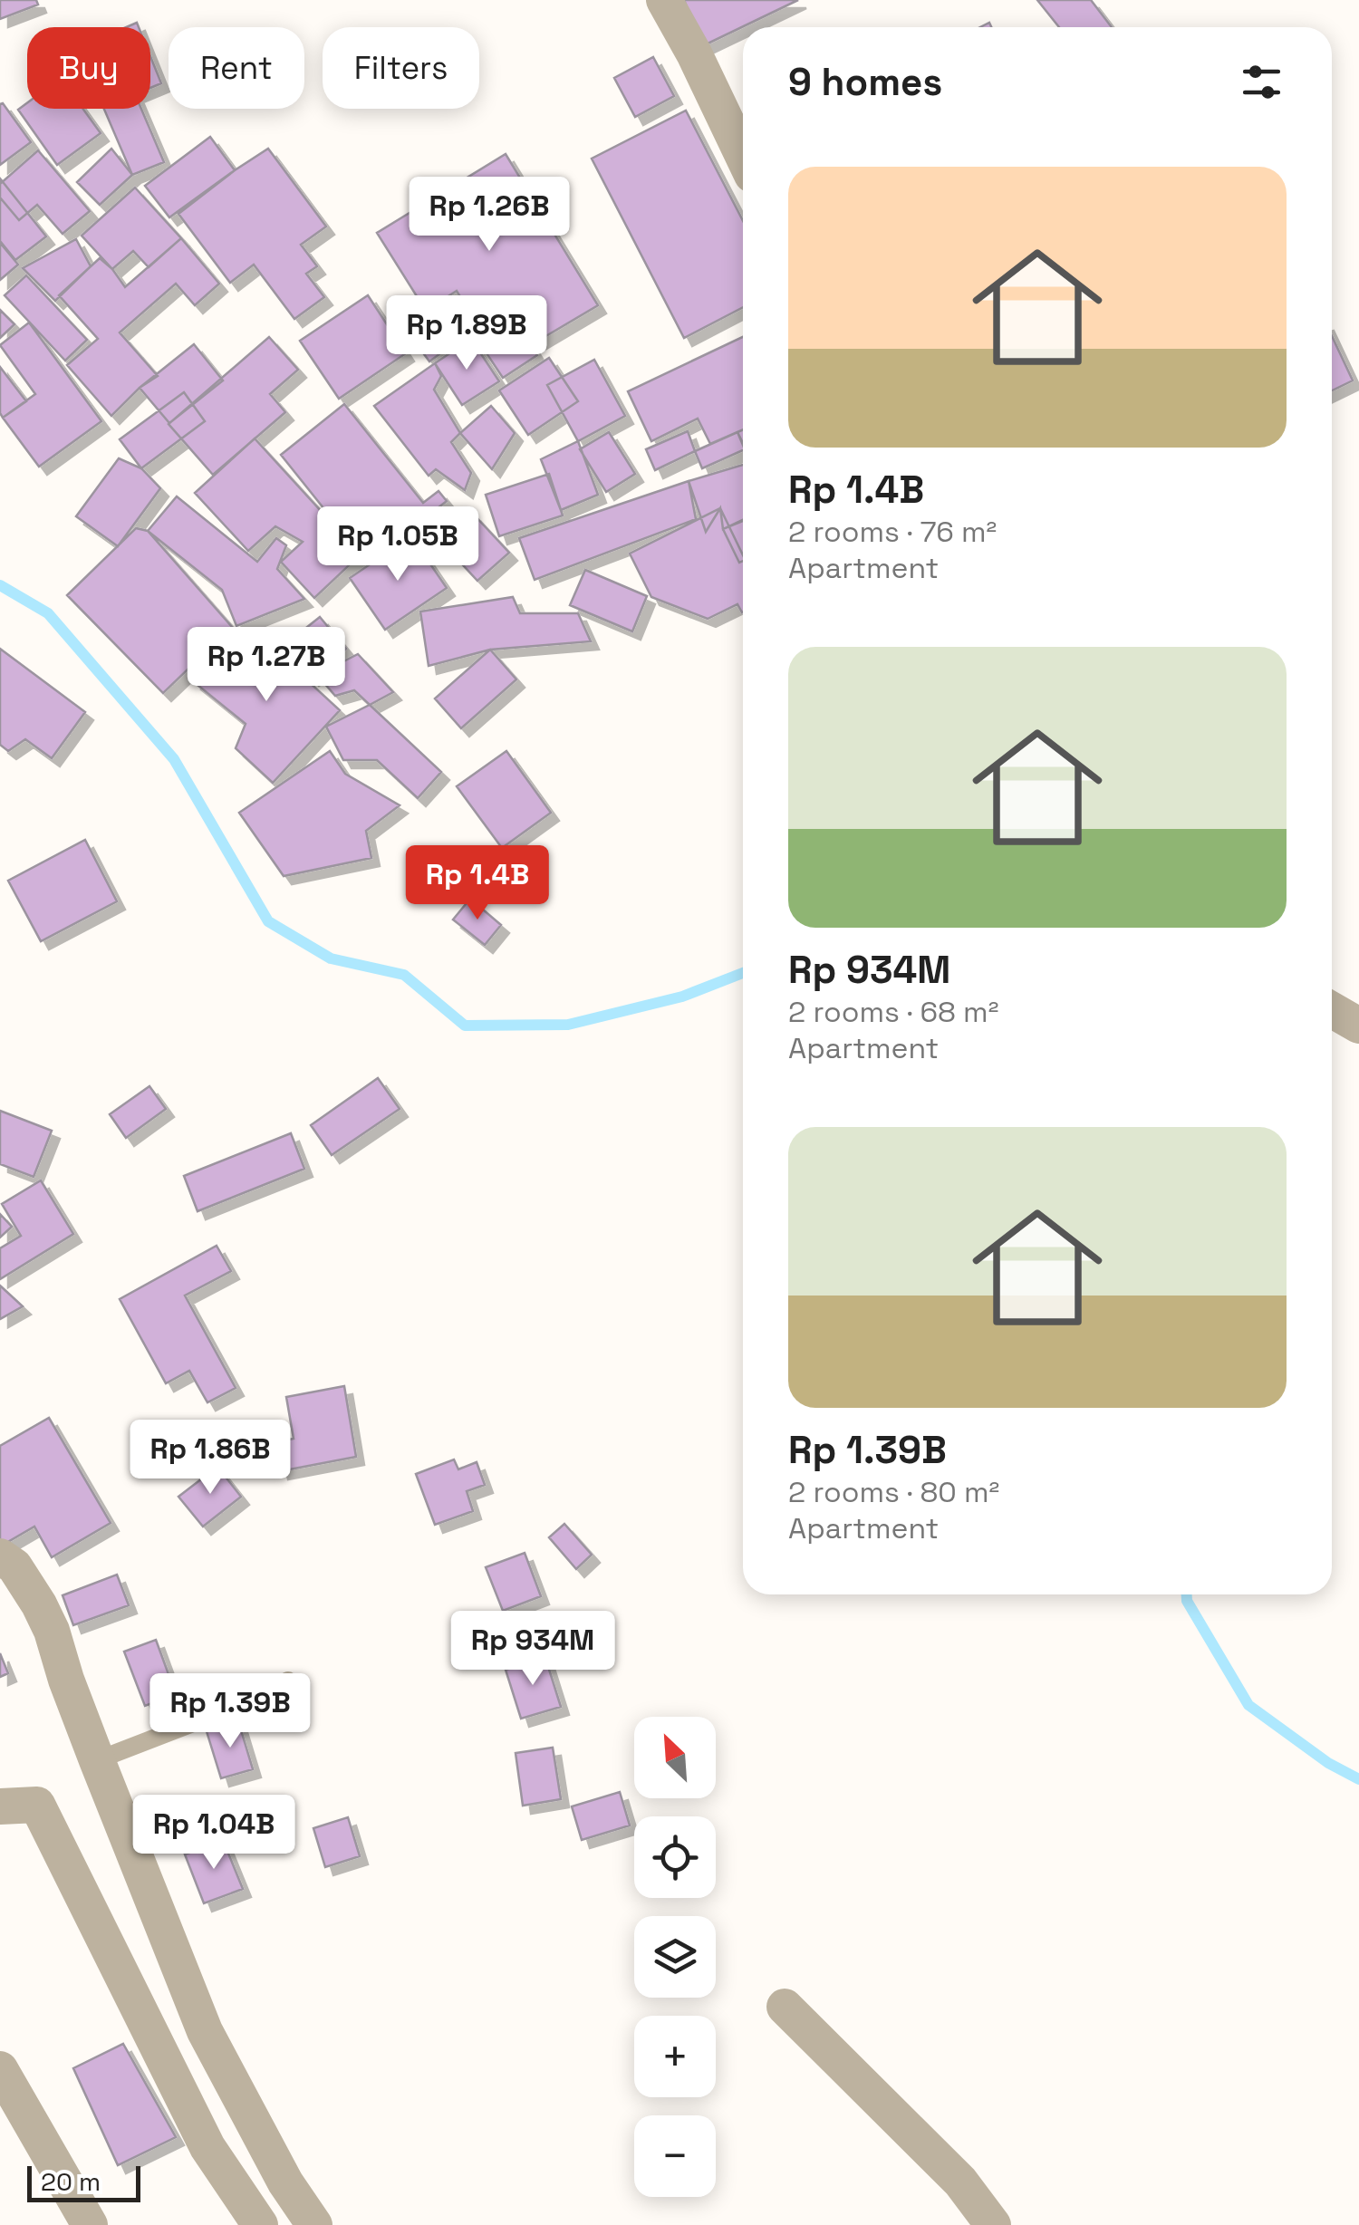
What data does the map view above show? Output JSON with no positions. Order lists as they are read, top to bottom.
{
  "scale_bar": "20 m",
  "north": "top left",
  "page": {
    "chip": ["Buy", "Rent", "Filters"],
    "heading": "9 homes",
    "list": [
      {
        "name": "Rp 1.4B",
        "note": "2 rooms · 76 m² · Apartment"
      },
      {
        "name": "Rp 934M",
        "note": "2 rooms · 68 m² · Apartment"
      },
      {
        "name": "Rp 1.39B",
        "note": "2 rooms · 80 m² · Apartment"
      }
    ],
    "price": [
      "Rp 1.26B",
      "Rp 1.89B",
      "Rp 1.05B",
      "Rp 1.27B",
      "Rp 1.4B",
      "Rp 1.86B",
      "Rp 934M",
      "Rp 1.39B",
      "Rp 1.04B"
    ],
    "map_buttons": ["+", "−"],
    "scale": "20 m"
  }
}
